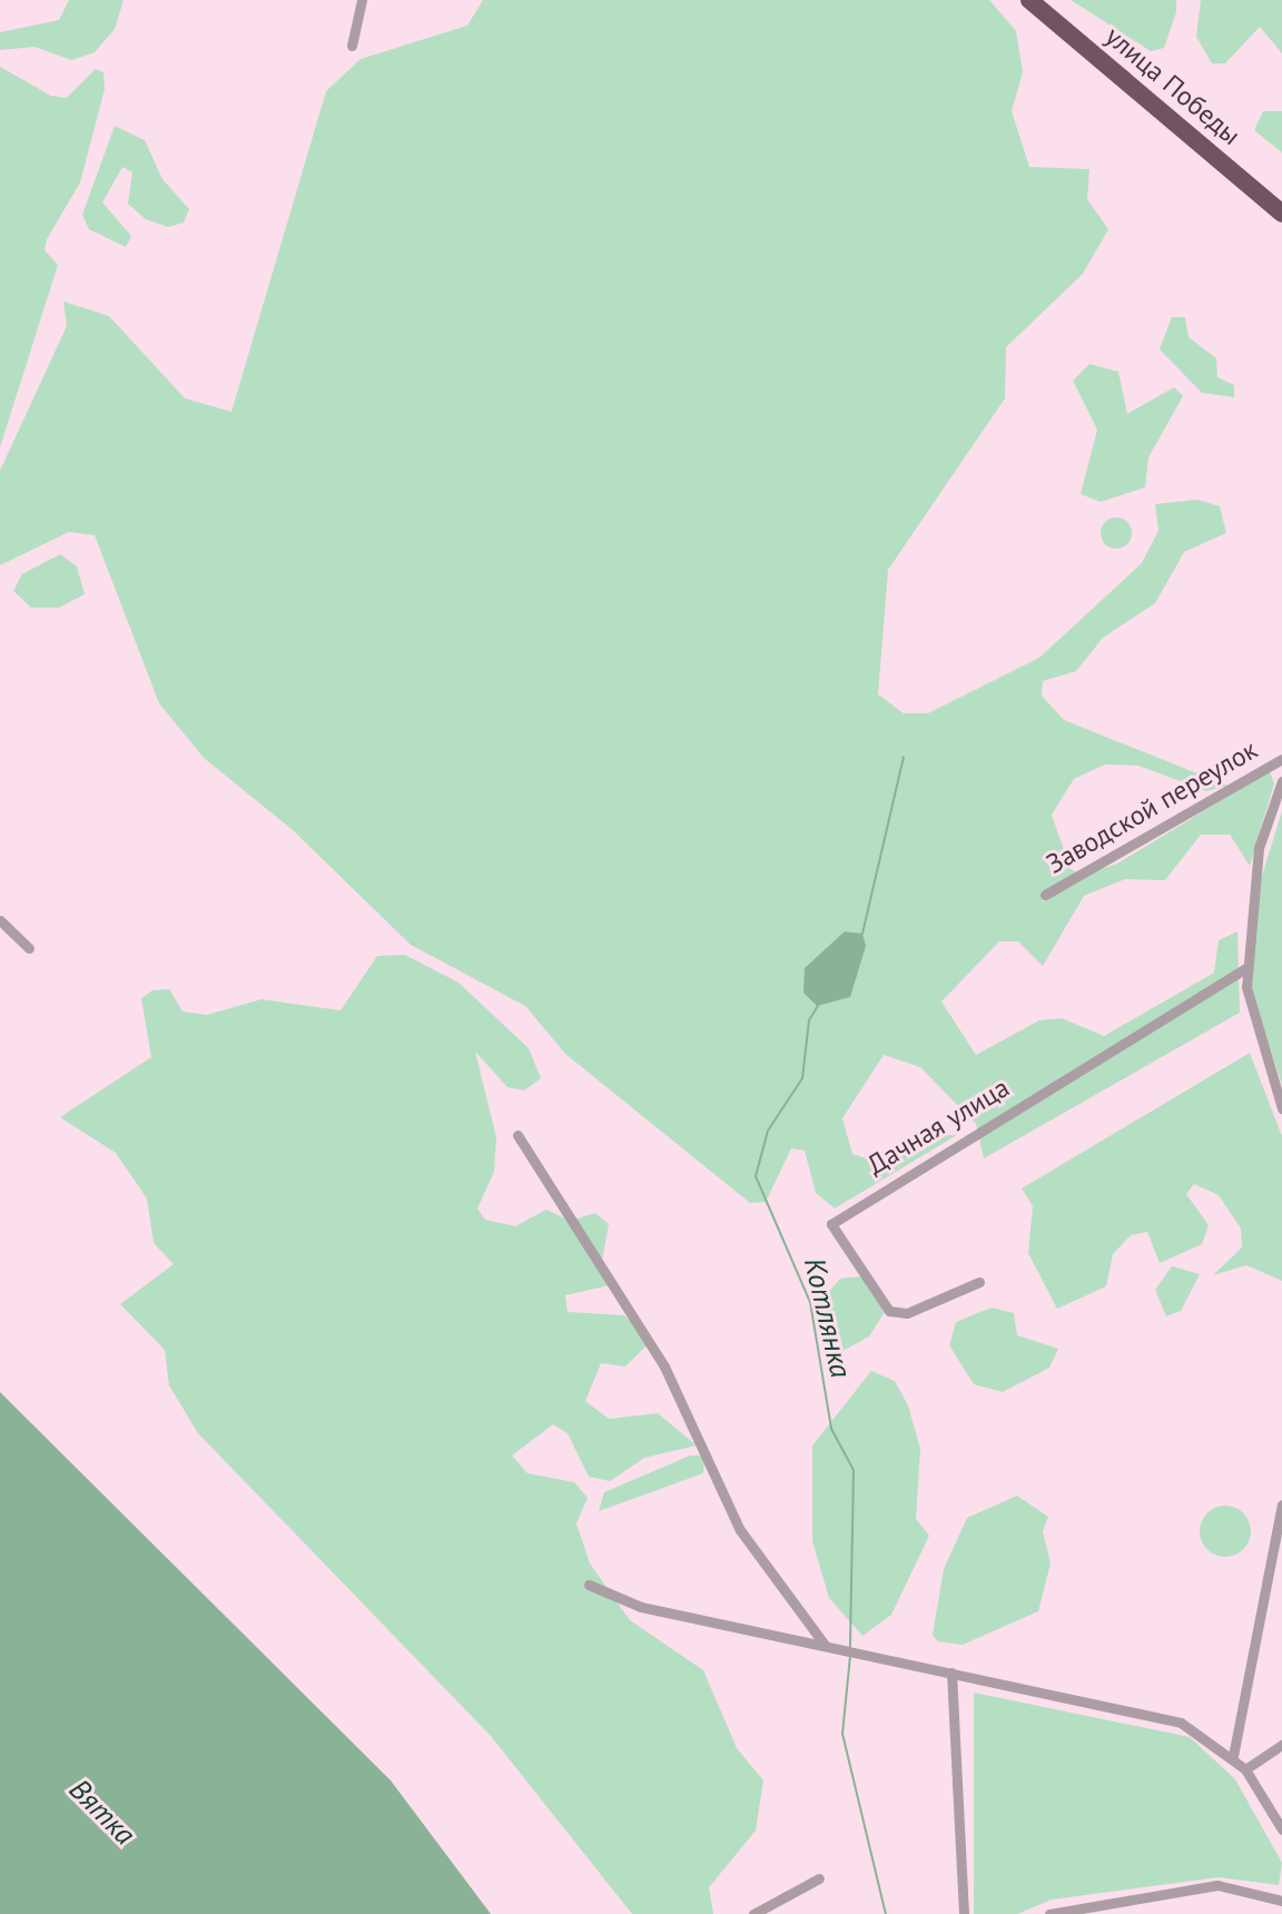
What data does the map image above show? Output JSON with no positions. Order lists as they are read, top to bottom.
{
  "streets": {
    "highway": ["улица Победы"],
    "street": ["Заводской переулок", "Дачная улица"]
  },
  "water": ["Котлянка", "Вятка"]
}
